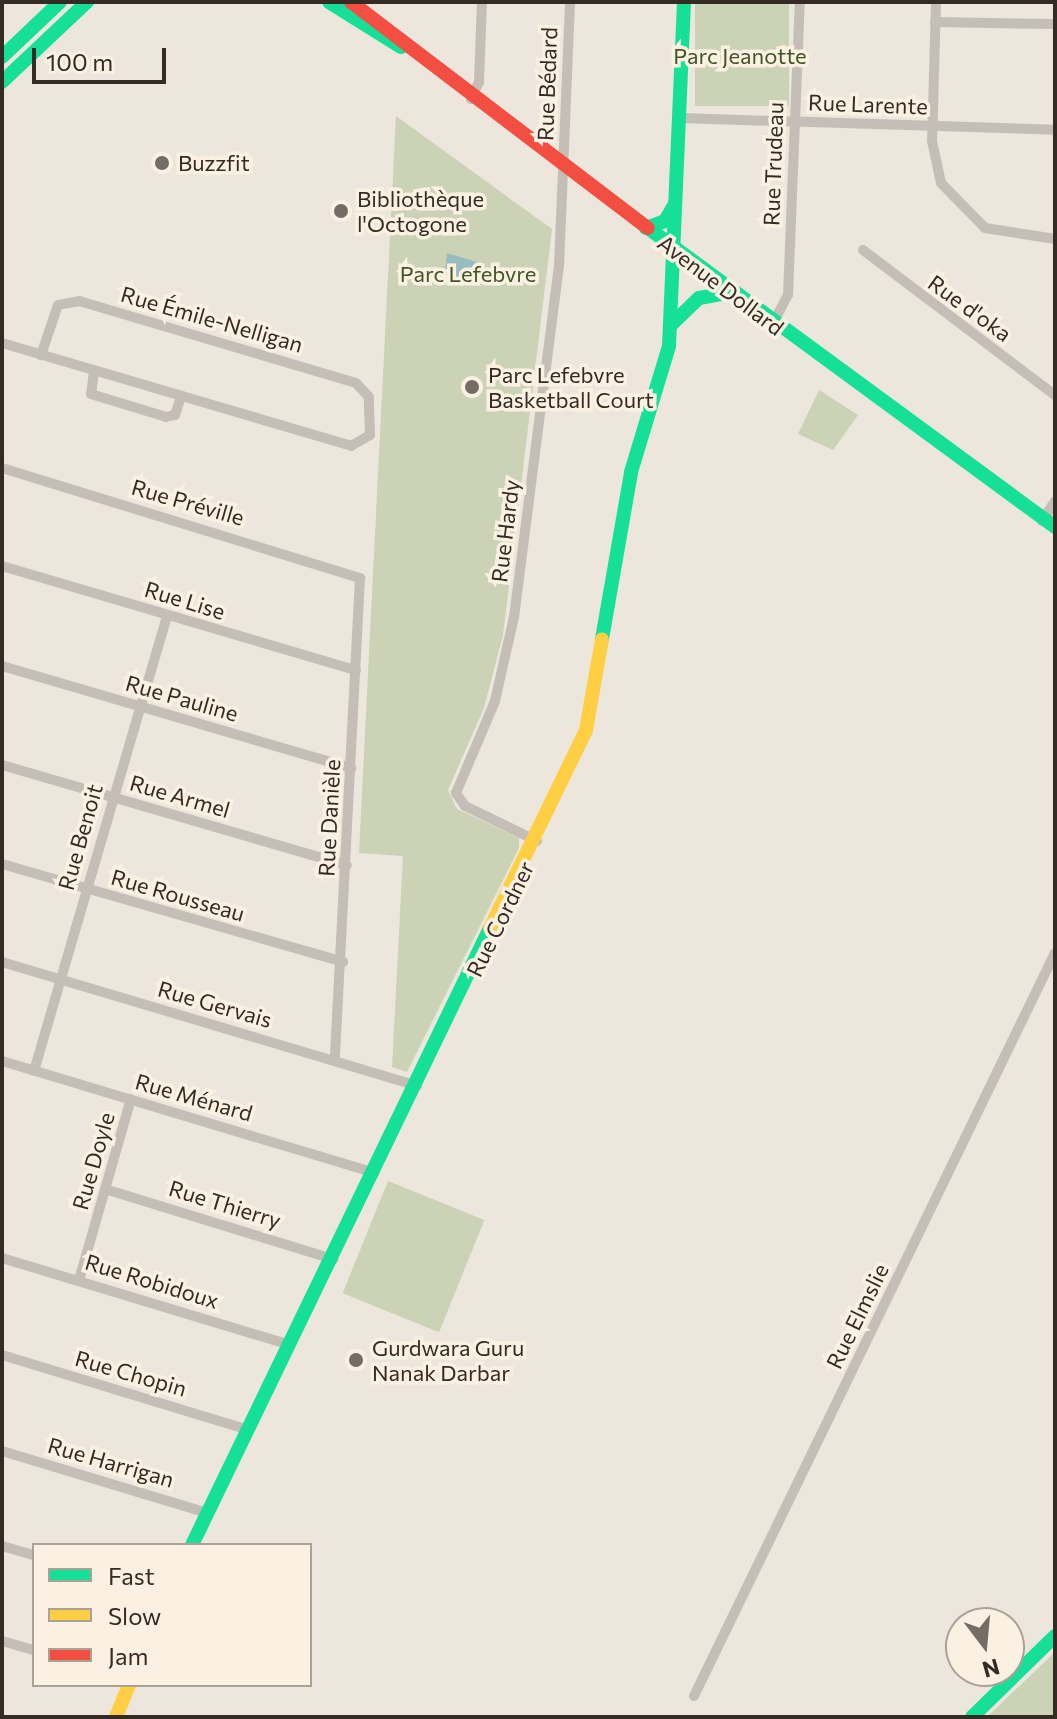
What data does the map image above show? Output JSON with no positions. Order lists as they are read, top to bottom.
{
  "streets": {
    "street": [
      "Rue Bédard",
      "Rue Larente",
      "Rue Trudeau",
      "Avenue Dollard",
      "Rue d'oka",
      "Rue Émile-Nelligan",
      "Rue Préville",
      "Rue Hardy",
      "Rue Lise",
      "Rue Pauline",
      "Rue Armel",
      "Rue Danièle",
      "Rue Benoit",
      "Rue Rousseau",
      "Rue Cordner",
      "Rue Gervais",
      "Rue Ménard",
      "Rue Doyle",
      "Rue Thierry",
      "Rue Robidoux",
      "Rue Elmslie",
      "Rue Chopin",
      "Rue Harrigan"
    ]
  },
  "crossings": [
    ["Rue Bédard", "Avenue Dollard"],
    ["Rue Bédard", "Rue Hardy"],
    ["Rue Larente", "Rue Trudeau"],
    ["Rue Larente", "Rue Cordner"],
    ["Rue Trudeau", "Avenue Dollard"],
    ["Avenue Dollard", "Rue Hardy"],
    ["Avenue Dollard", "Rue Cordner"],
    ["Rue Préville", "Rue Danièle"],
    ["Rue Hardy", "Rue Cordner"],
    ["Rue Lise", "Rue Danièle"],
    ["Rue Lise", "Rue Benoit"],
    ["Rue Pauline", "Rue Danièle"],
    ["Rue Pauline", "Rue Benoit"],
    ["Rue Armel", "Rue Danièle"],
    ["Rue Armel", "Rue Benoit"],
    ["Rue Danièle", "Rue Rousseau"],
    ["Rue Danièle", "Rue Gervais"],
    ["Rue Benoit", "Rue Rousseau"],
    ["Rue Benoit", "Rue Gervais"],
    ["Rue Benoit", "Rue Ménard"],
    ["Rue Cordner", "Rue Gervais"],
    ["Rue Cordner", "Rue Ménard"],
    ["Rue Cordner", "Rue Thierry"],
    ["Rue Cordner", "Rue Robidoux"],
    ["Rue Cordner", "Rue Chopin"],
    ["Rue Cordner", "Rue Harrigan"],
    ["Rue Ménard", "Rue Doyle"],
    ["Rue Doyle", "Rue Thierry"],
    ["Rue Doyle", "Rue Robidoux"]
  ],
  "parks": ["Parc Jeanotte", "Parc Lefebvre"],
  "places": [
    "Buzzfit",
    "Bibliothèque l'Octogone",
    "Parc Lefebvre Basketball Court",
    "Gurdwara Guru Nanak Darbar"
  ],
  "legend": ["Fast", "Slow", "Jam"],
  "scale_bar": "100 m",
  "north": "bottom"
}
